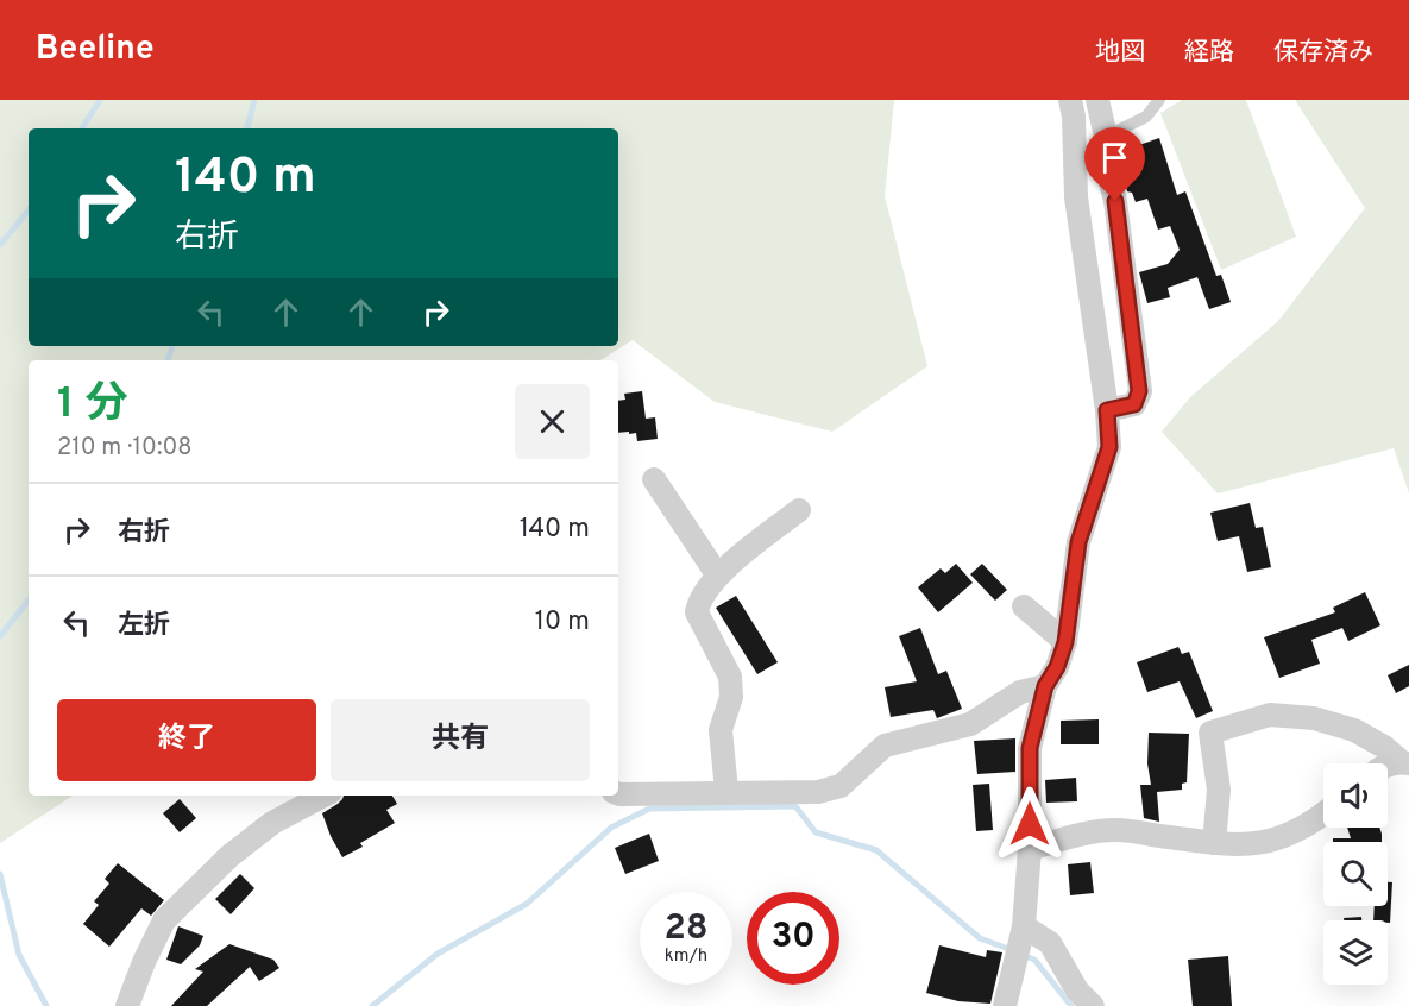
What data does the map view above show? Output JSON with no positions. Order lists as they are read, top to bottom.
{
  "page": {
    "header": "Beeline",
    "nav": ["地図", "経路", "保存済み"],
    "turn": ["140 m", "右折"],
    "heading": ["1 分", "210 m · 10:08"],
    "list": [
      {
        "name": "右折",
        "value": "140 m"
      },
      {
        "name": "左折",
        "value": "10 m"
      }
    ],
    "buttons": ["終了", "共有"],
    "speed": "28 km/h",
    "limit": "30"
  }
}
